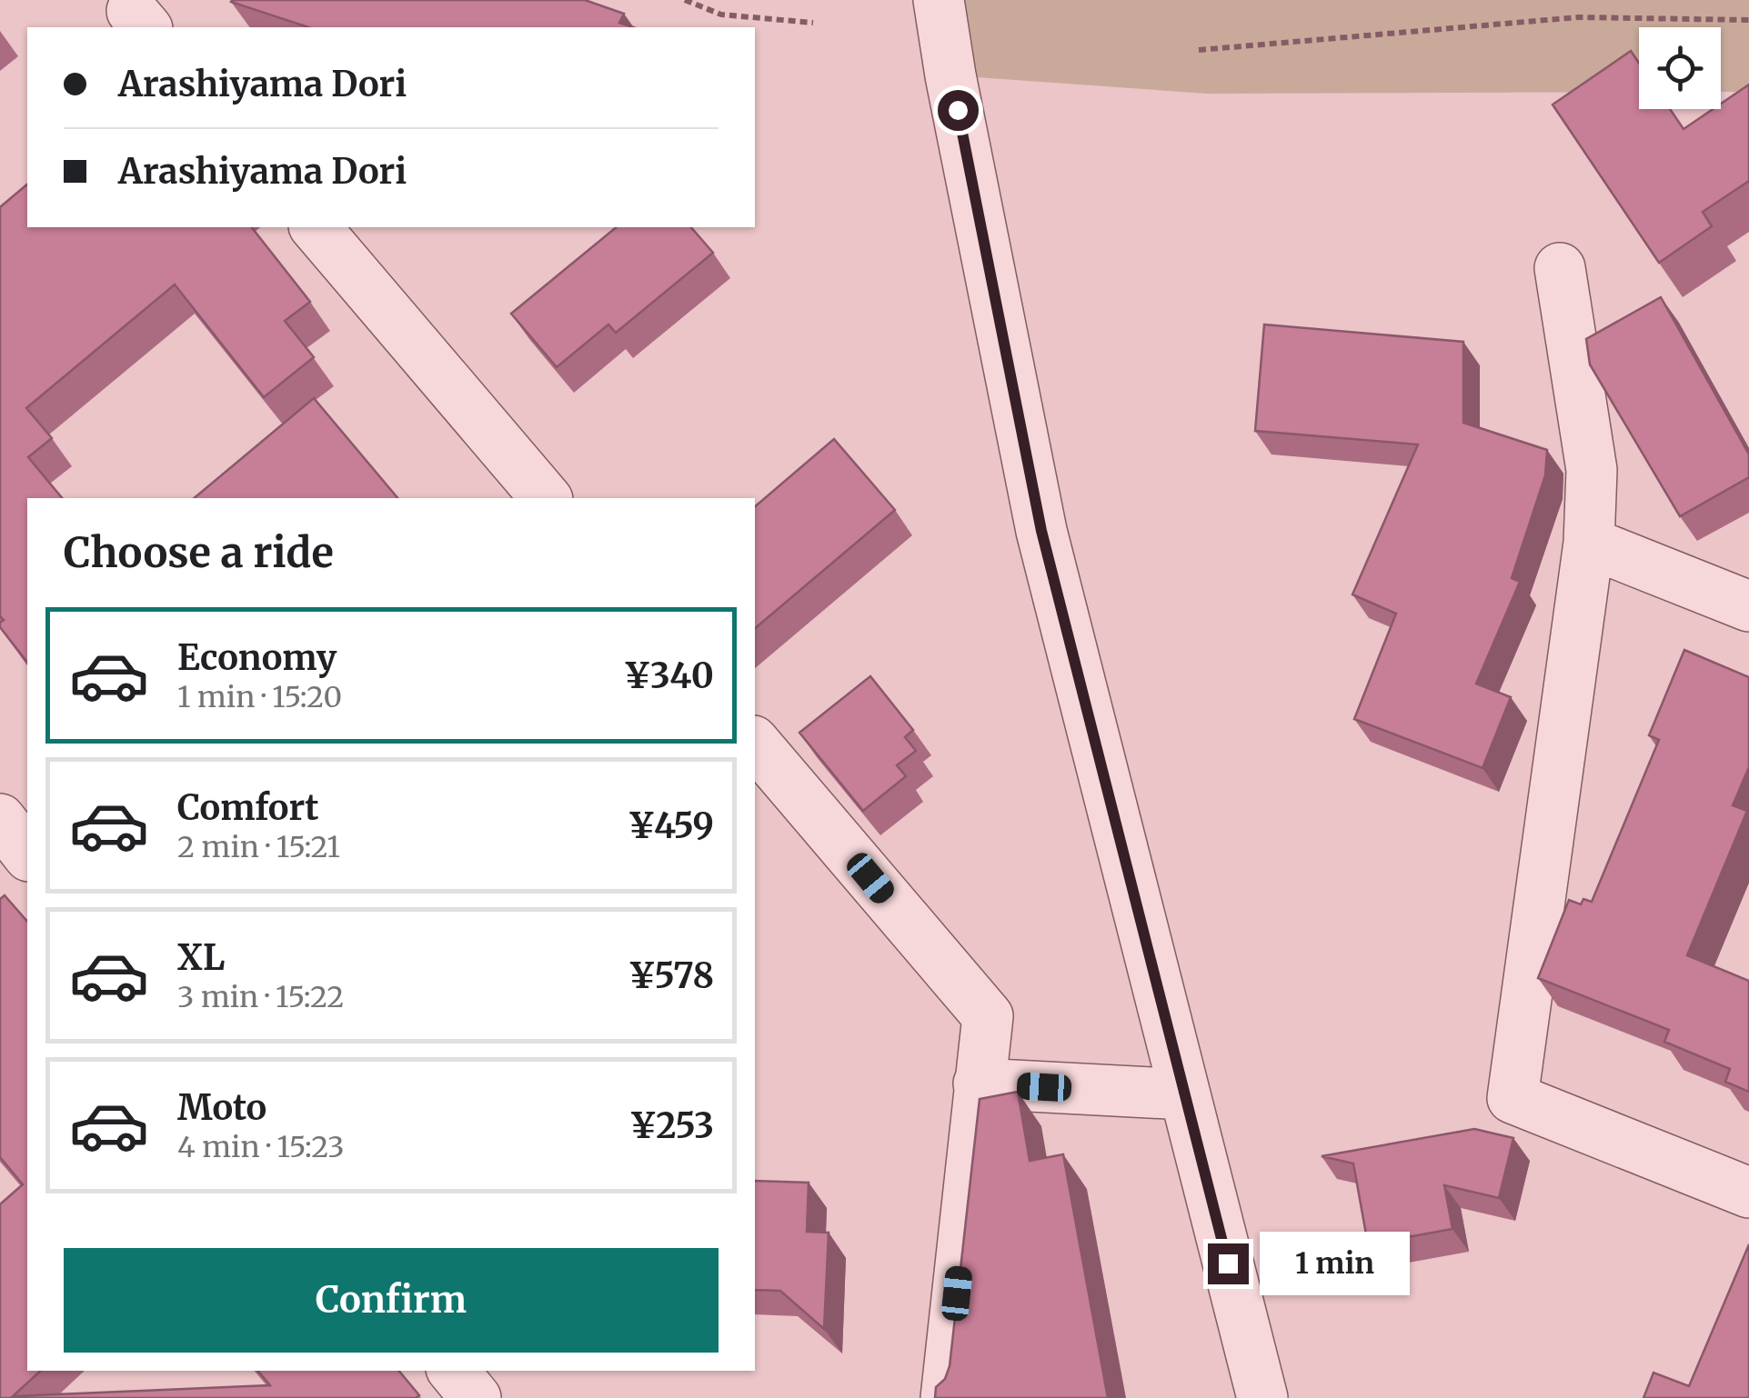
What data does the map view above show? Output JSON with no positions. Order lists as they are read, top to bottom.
{
  "page": {
    "banner": ["Arashiyama Dori", "Arashiyama Dori"],
    "heading": "Choose a ride",
    "list": [
      {
        "name": "Economy",
        "note": "1 min · 15:20",
        "value": "¥340"
      },
      {
        "name": "Comfort",
        "note": "2 min · 15:21",
        "value": "¥459"
      },
      {
        "name": "XL",
        "note": "3 min · 15:22",
        "value": "¥578"
      },
      {
        "name": "Moto",
        "note": "4 min · 15:23",
        "value": "¥253"
      }
    ],
    "buttons": "Confirm",
    "bubble": "1 min"
  }
}
